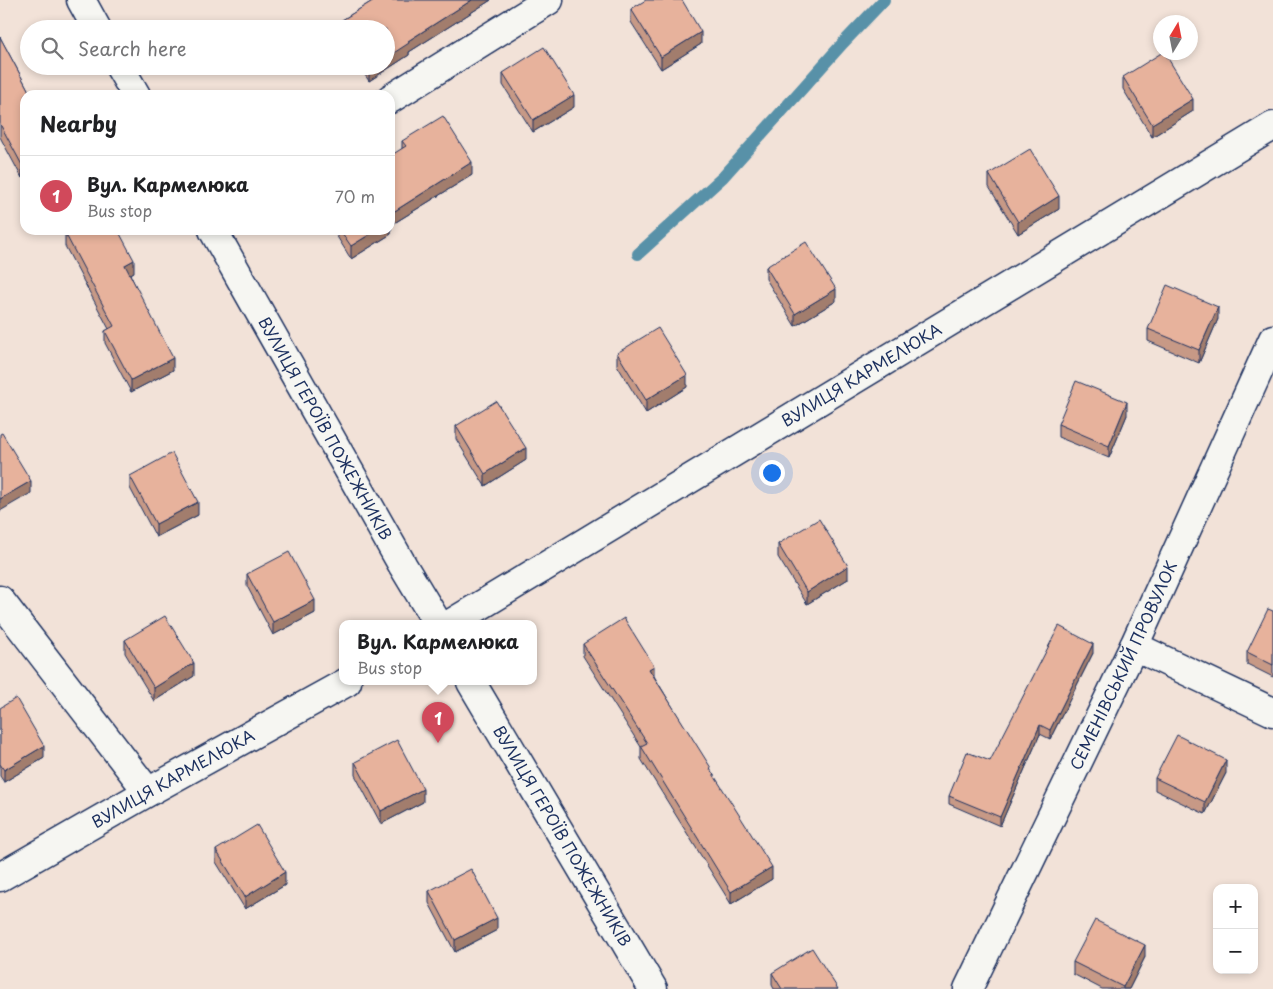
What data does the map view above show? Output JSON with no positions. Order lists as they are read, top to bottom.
{
  "streets": {
    "street": ["ВУЛИЦЯ КАРМЕЛЮКА", "ВУЛИЦЯ ГЕРОЇВ ПОЖЕЖНИКІВ", "СЕМЕНІВСЬКИЙ ПРОВУЛОК"]
  },
  "north": "top",
  "page": {
    "search": "Search here",
    "heading": "Nearby",
    "list": [
      {
        "mark": "1",
        "name": "Вул. Кармелюка",
        "note": "Bus stop",
        "value": "70 m"
      }
    ],
    "popup": ["Вул. Кармелюка", "Bus stop"],
    "pins": "1",
    "map_buttons": ["+", "−"]
  }
}
